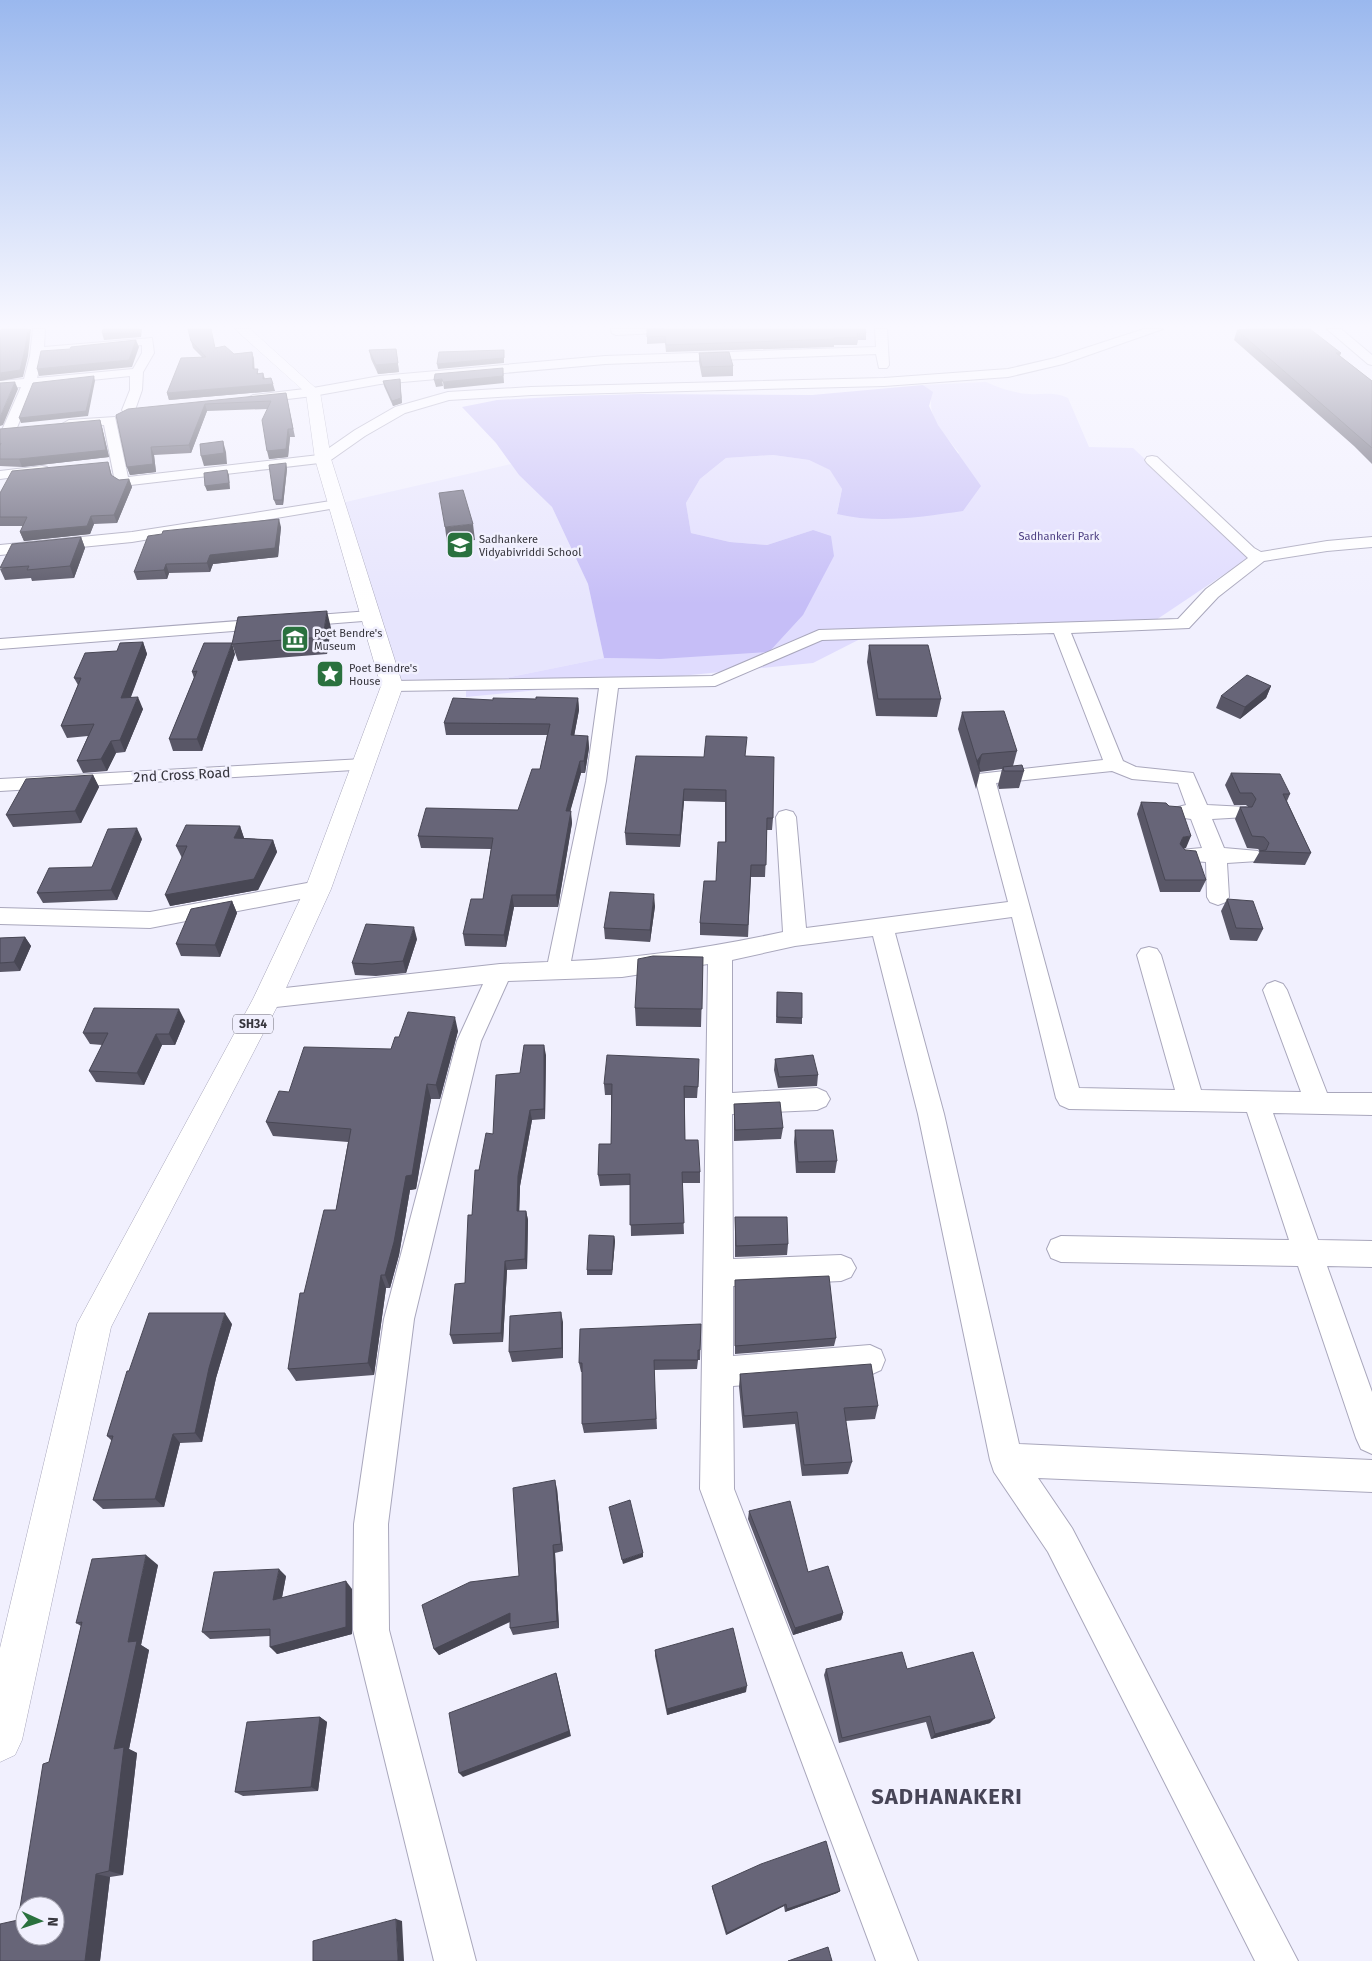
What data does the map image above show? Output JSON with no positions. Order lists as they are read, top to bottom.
{
  "streets": {
    "main road": ["SH34"],
    "street": ["2nd Cross Road"]
  },
  "crossings": [
    ["2nd Cross Road", "SH34"]
  ],
  "districts": ["SADHANAKERI"],
  "parks": ["Sadhankeri Park"],
  "places": {
    "school or university": ["Sadhankere Vidyabivriddi School"],
    "museum": ["Poet Bendre's Museum"],
    "place": ["Poet Bendre's House"]
  },
  "north": "right"
}
